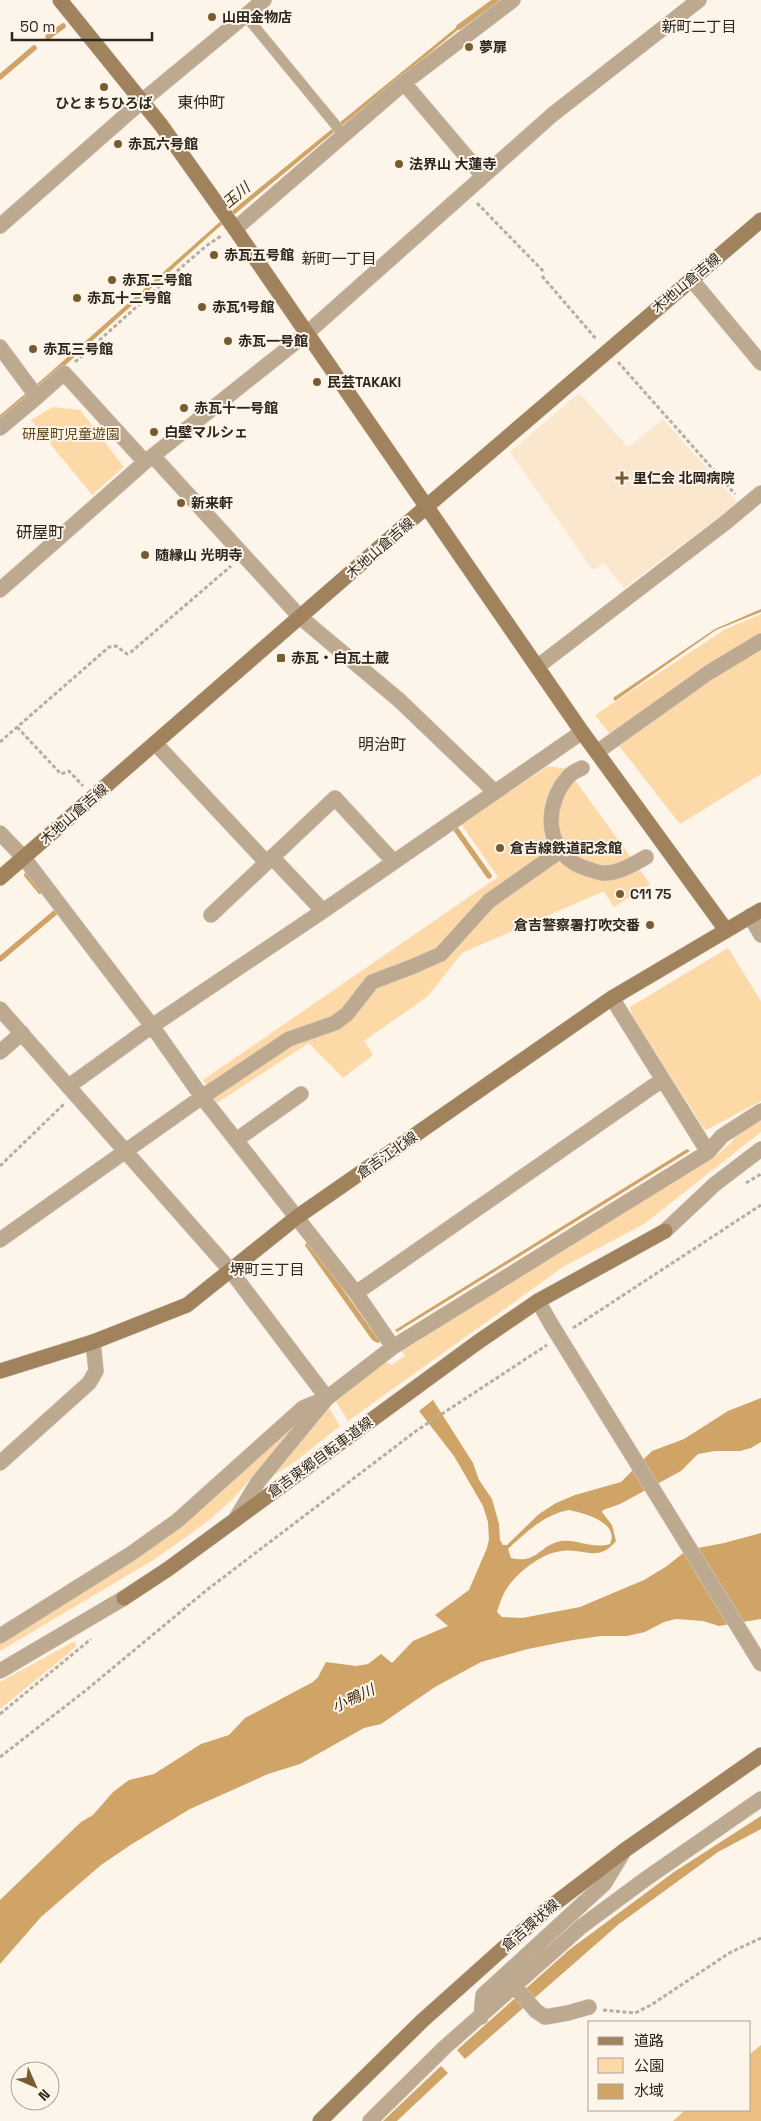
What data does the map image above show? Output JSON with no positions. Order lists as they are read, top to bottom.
{
  "streets": {
    "main road": [
      "木地山倉吉線",
      "倉吉江北線",
      "倉吉東郷自転車道線",
      "倉吉環状線"
    ]
  },
  "districts": [
    "新町二丁目",
    "東仲町",
    "新町一丁目",
    "研屋町",
    "明治町",
    "堺町三丁目"
  ],
  "water": ["玉川", "小鴨川"],
  "parks": ["研屋町児童遊園"],
  "places": {
    "other": [
      "山田金物店",
      "夢扉",
      "ひとまちひろば",
      "赤瓦六号館",
      "法界山 大蓮寺",
      "赤瓦五号館",
      "赤瓦二号館",
      "赤瓦十二号館",
      "赤瓦1号館",
      "赤瓦一号館",
      "赤瓦三号館",
      "民芸TAKAKI",
      "赤瓦十一号館",
      "白壁マルシェ",
      "新来軒",
      "随縁山 光明寺",
      "倉吉線鉄道記念館",
      "C11 75",
      "倉吉警察署打吹交番"
    ],
    "health": ["里仁会 北岡病院"],
    "transit": ["赤瓦・白瓦土蔵"]
  },
  "legend": ["道路", "公園", "水域"],
  "scale_bar": "50 m",
  "north": "bottom right"
}
